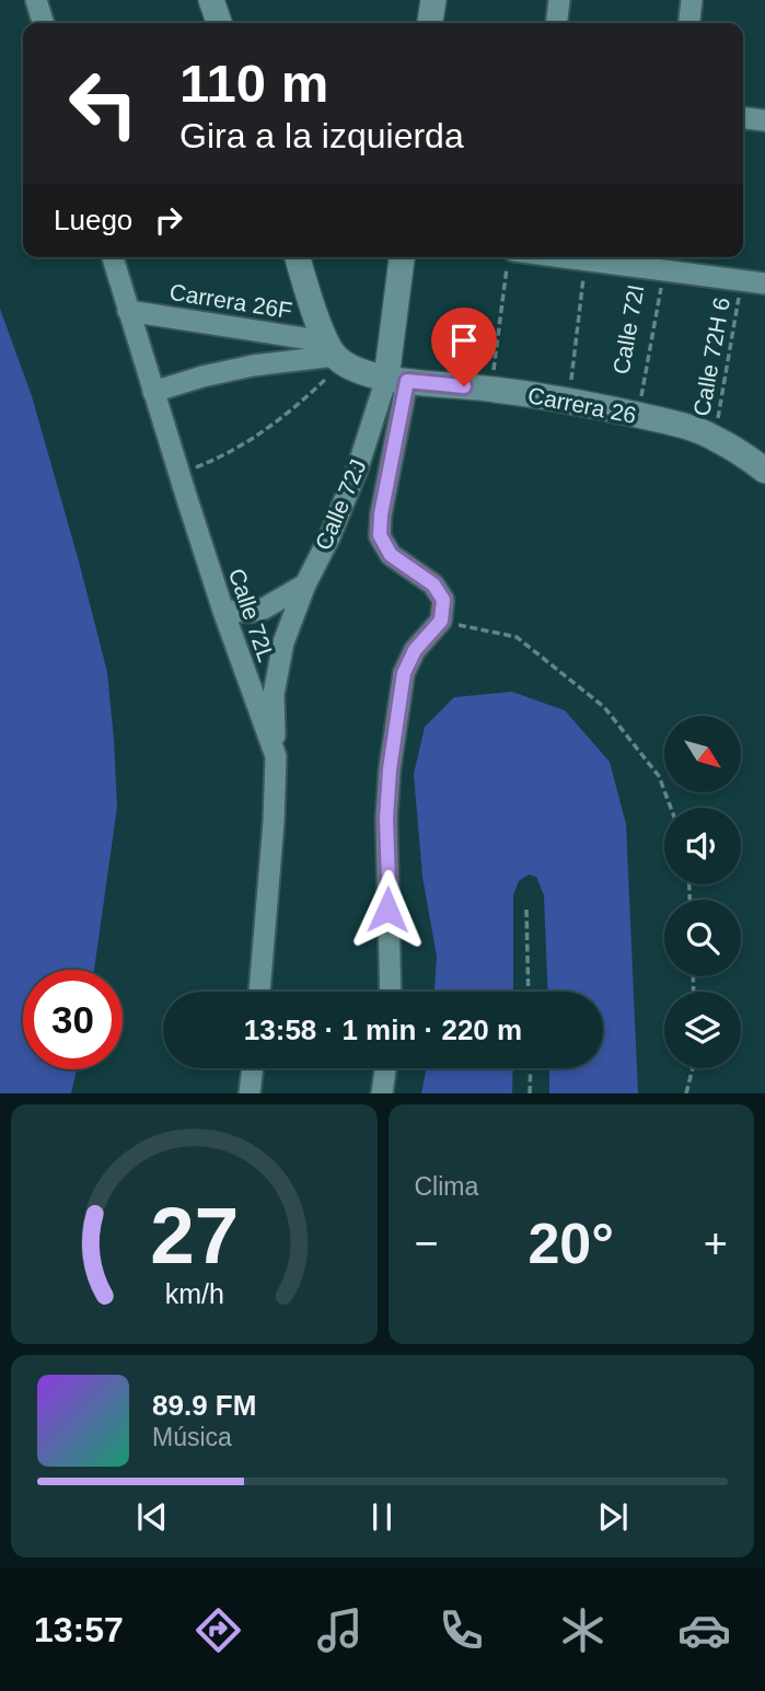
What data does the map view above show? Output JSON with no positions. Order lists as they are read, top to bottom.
{
  "streets": {
    "street": [
      "Carrera 26F",
      "Carrera 26",
      "Calle 72J",
      "Calle 72L"
    ],
    "path": ["Calle 72I", "Calle 72H 6"]
  },
  "crossings": [
    ["Carrera 26F", "Carrera 26"],
    ["Carrera 26F", "Calle 72L"],
    ["Calle 72I", "Carrera 26"],
    ["Calle 72H 6", "Carrera 26"],
    ["Carrera 26", "Calle 72J"],
    ["Calle 72J", "Calle 72L"]
  ],
  "north": "bottom right",
  "page": {
    "turn": ["110 m", "Gira a la izquierda"],
    "then": "Luego",
    "limit": "30",
    "trip": "13:58 · 1 min · 220 m",
    "tile": "Clima",
    "heat": ["−", "20°", "+"],
    "song": ["89.9 FM", "Música"],
    "tabs": "13:57",
    "gauge": ["27", "km/h"]
  }
}
